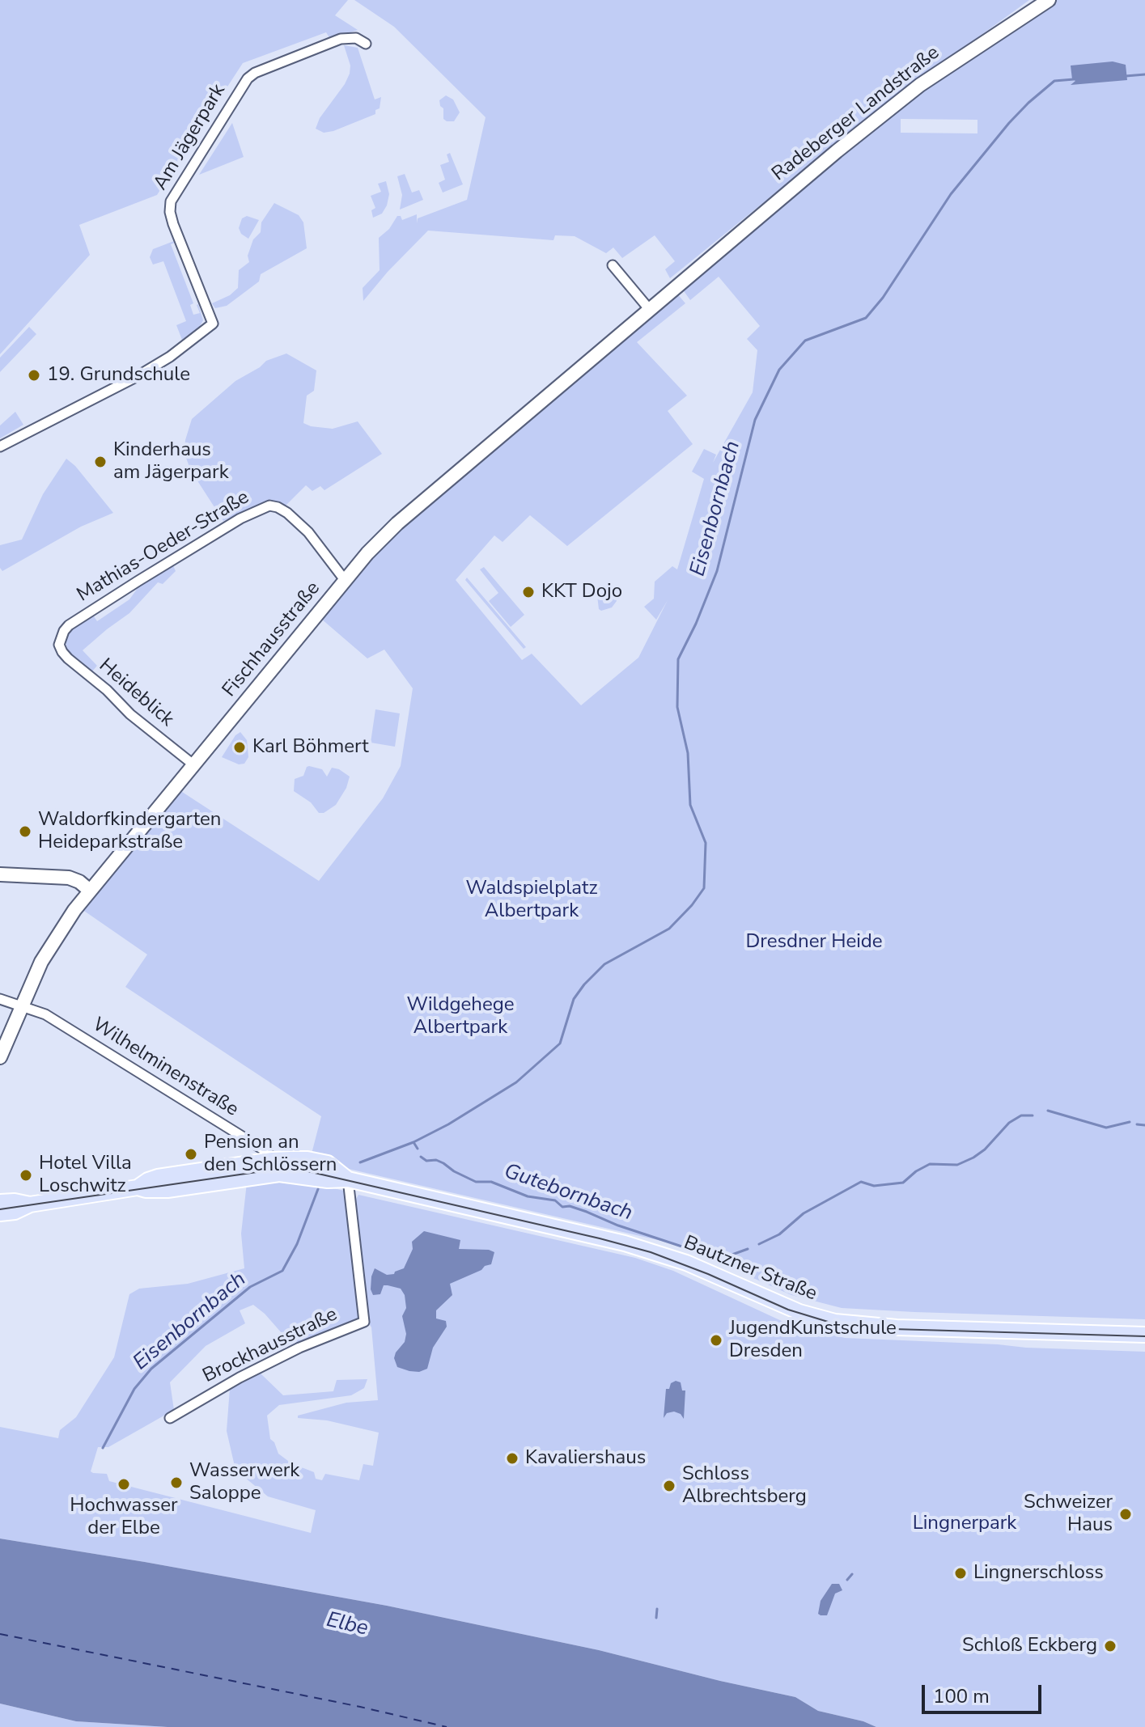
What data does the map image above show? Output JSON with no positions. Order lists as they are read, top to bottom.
{
  "streets": {
    "main road": ["Radeberger Landstraße", "Fischhausstraße", "Bautzner Straße"],
    "street": [
      "Am Jägerpark",
      "Mathias-Oeder-Straße",
      "Heideblick",
      "Wilhelminenstraße",
      "Brockhausstraße"
    ]
  },
  "crossings": [
    ["Radeberger Landstraße", "Fischhausstraße"],
    ["Mathias-Oeder-Straße", "Fischhausstraße"],
    ["Mathias-Oeder-Straße", "Heideblick"],
    ["Fischhausstraße", "Heideblick"],
    ["Fischhausstraße", "Wilhelminenstraße"],
    ["Wilhelminenstraße", "Bautzner Straße"],
    ["Bautzner Straße", "Brockhausstraße"]
  ],
  "water": ["Eisenbornbach", "Gutebornbach", "Elbe"],
  "parks": [
    "Waldspielplatz Albertpark",
    "Dresdner Heide",
    "Wildgehege Albertpark",
    "Lingnerpark"
  ],
  "places": [
    "19. Grundschule",
    "Kinderhaus am Jägerpark",
    "KKT Dojo",
    "Karl Böhmert",
    "Waldorfkindergarten Heideparkstraße",
    "Pension an den Schlössern",
    "Hotel Villa Loschwitz",
    "JugendKunstschule Dresden",
    "Kavaliershaus",
    "Wasserwerk Saloppe",
    "Hochwasser der Elbe",
    "Schloss Albrechtsberg",
    "Schweizer Haus",
    "Lingnerschloss",
    "Schloß Eckberg"
  ],
  "scale_bar": "100 m"
}
